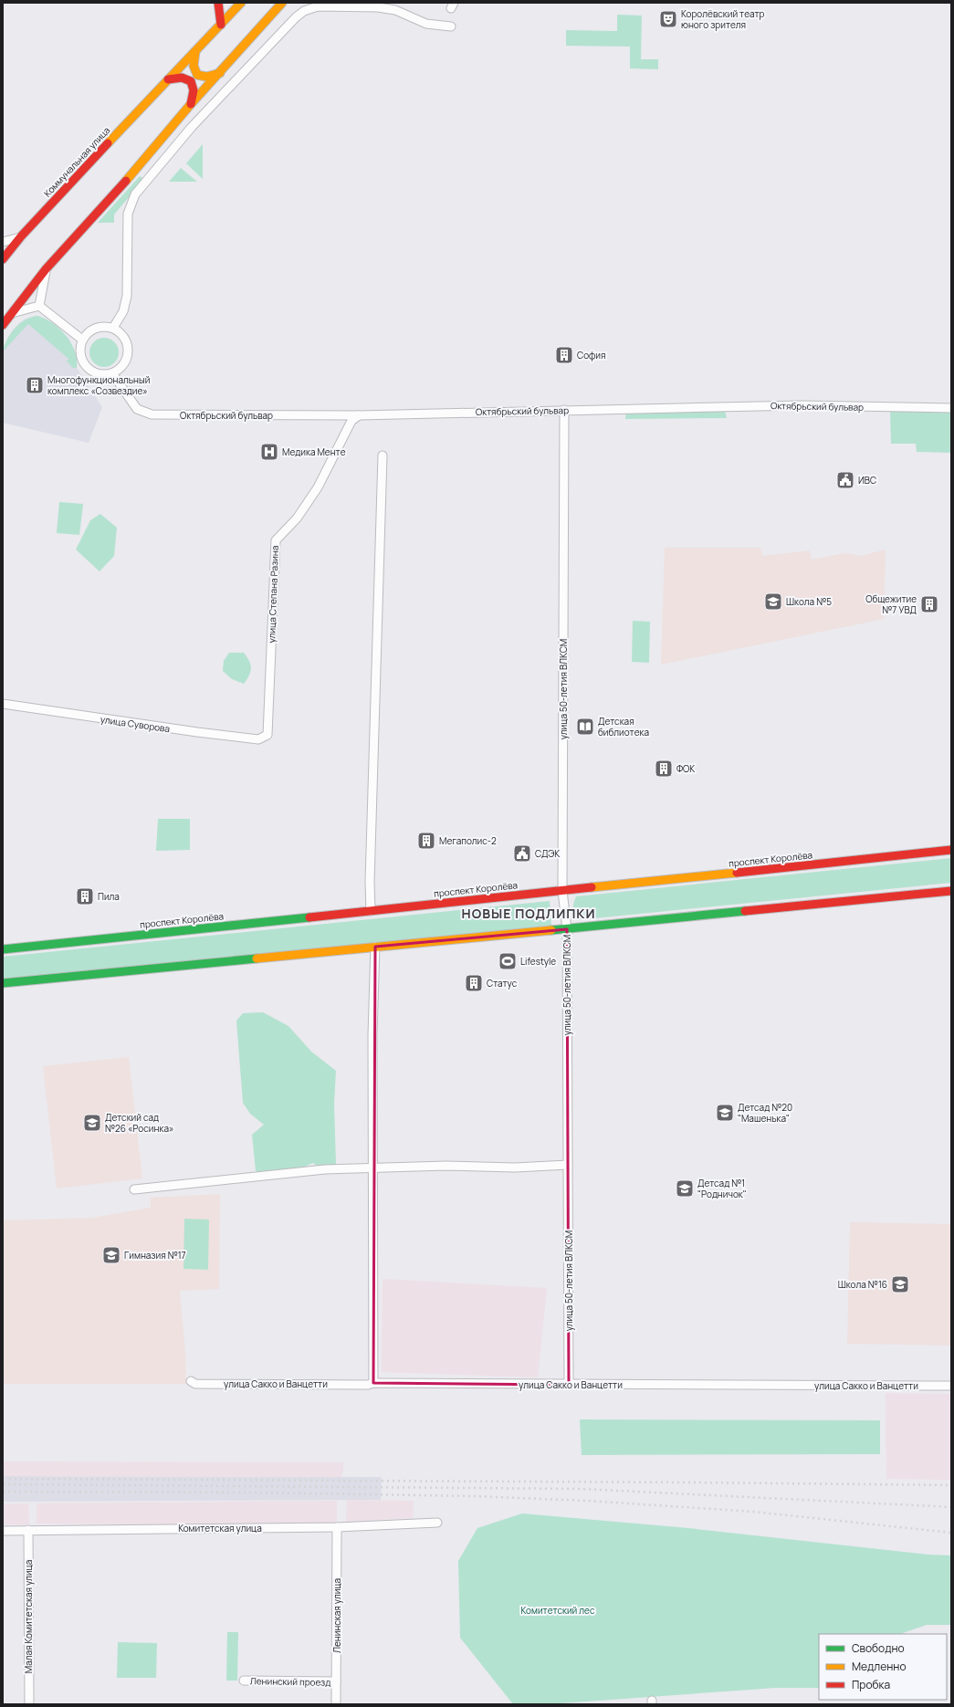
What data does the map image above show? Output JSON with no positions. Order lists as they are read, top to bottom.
{
  "streets": {
    "main road": ["Коммунальная улица", "проспект Королёва"],
    "street": [
      "Октябрьский бульвар",
      "улица Степана Разина",
      "улица 50-летия ВЛКСМ",
      "улица Суворова",
      "улица Сакко и Ванцетти",
      "Комитетская улица",
      "Ленинская улица",
      "Малая Комитетская улица",
      "Ленинский проезд"
    ]
  },
  "crossings": [
    ["Октябрьский бульвар", "улица Степана Разина"],
    ["Октябрьский бульвар", "улица 50-летия ВЛКСМ"],
    ["улица Степана Разина", "улица Суворова"],
    ["улица 50-летия ВЛКСМ", "проспект Королёва"],
    ["улица 50-летия ВЛКСМ", "улица Сакко и Ванцетти"],
    ["Комитетская улица", "Ленинская улица"],
    ["Комитетская улица", "Малая Комитетская улица"],
    ["Ленинская улица", "Ленинский проезд"]
  ],
  "districts": ["НОВЫЕ ПОДЛИПКИ"],
  "parks": ["Комитетский лес"],
  "places": {
    "theatre": ["Королёвский театр юного зрителя"],
    "building": [
      "София",
      "Многофункциональный комплекс «Созвездие»",
      "Общежитие №7 УВД",
      "ФОК",
      "Мегаполис-2",
      "Пила",
      "Статус"
    ],
    "hospital": ["Медика Менте"],
    "public building": ["ИВС", "СДЭК"],
    "school or university": [
      "Школа №5",
      "Детсад №20 \"Машенька\"",
      "Детский сад №26 «Росинка»",
      "Детсад №1 \"Родничок\"",
      "Гимназия №17",
      "Школа №16"
    ],
    "library": ["Детская библиотека"],
    "sports": ["Lifestyle"]
  },
  "legend": ["Свободно", "Медленно", "Пробка"]
}
